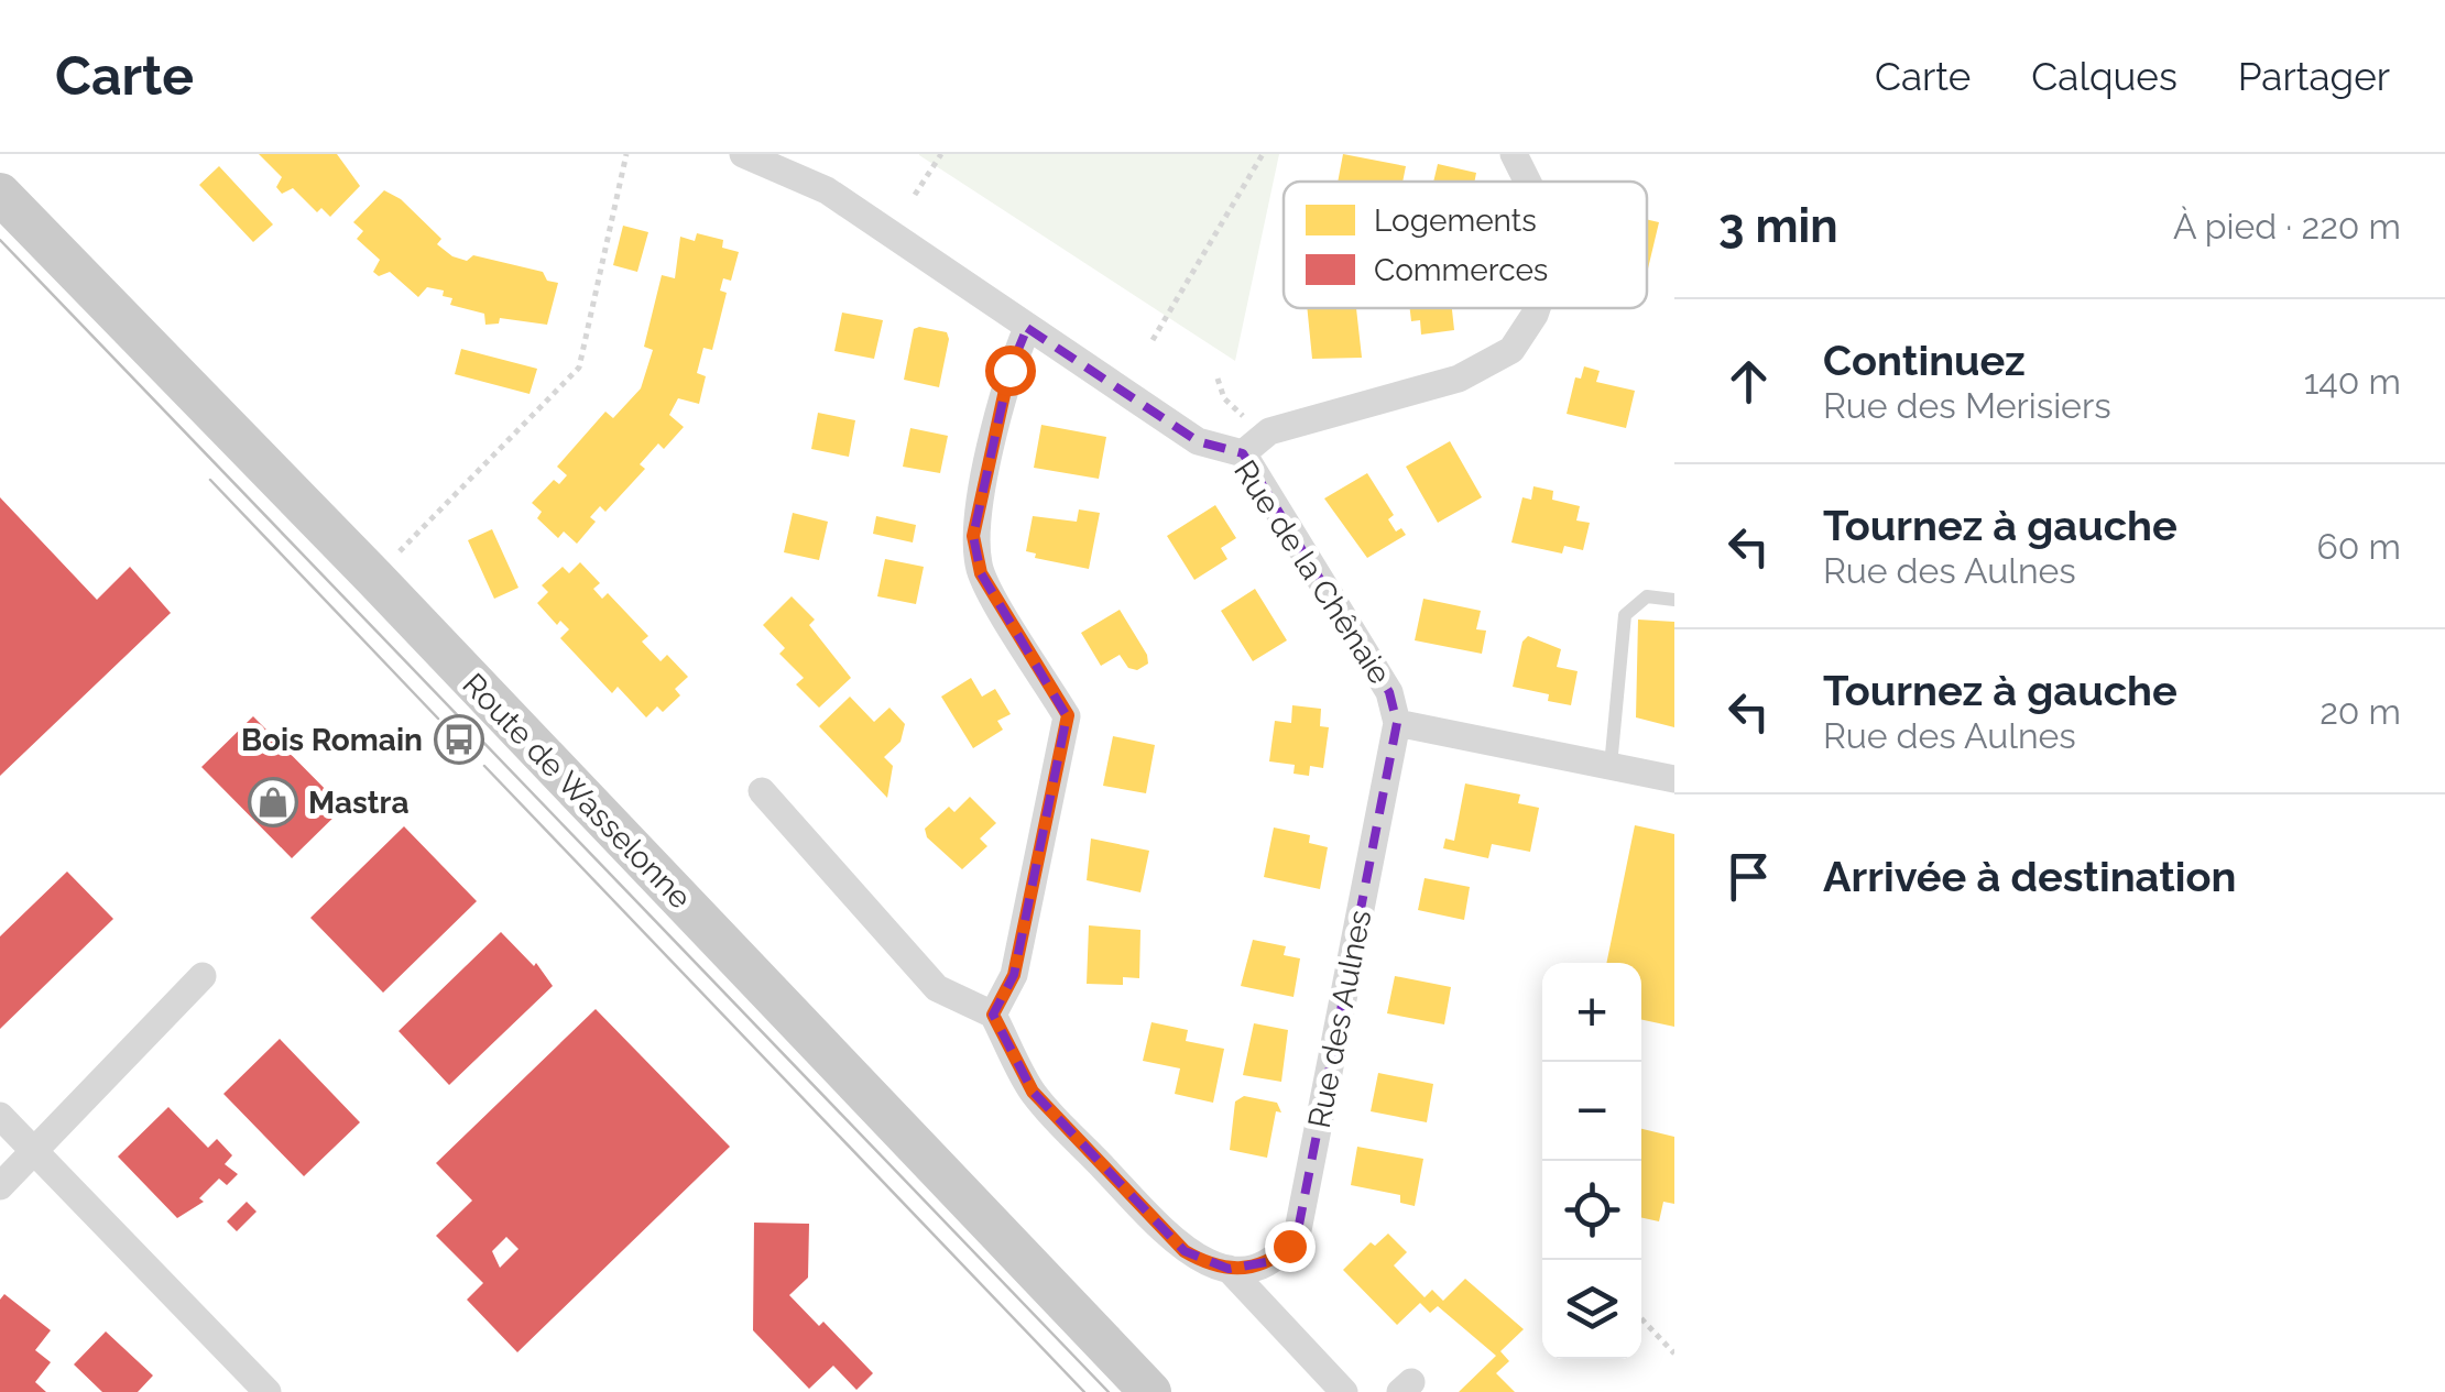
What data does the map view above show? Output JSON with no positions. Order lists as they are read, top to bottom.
{
  "streets": {
    "main road": ["Route de Wasselonne"],
    "street": ["Rue de la Chênaie", "Rue des Aulnes"]
  },
  "crossings": [
    ["Rue de la Chênaie", "Rue des Aulnes"]
  ],
  "places": {
    "bus stop": ["Bois Romain"],
    "shop": ["Mastra"]
  },
  "legend": ["Logements", "Commerces"],
  "page": {
    "header": "Carte",
    "nav": ["Carte", "Calques", "Partager"],
    "heading": ["3 min", "À pied · 220 m"],
    "list": [
      ["Continuez", "Rue des Merisiers", "140 m"],
      ["Tournez à gauche", "Rue des Aulnes", "60 m"],
      ["Tournez à gauche", "Rue des Aulnes", "20 m"],
      "Arrivée à destination"
    ],
    "map_buttons": ["+", "−"]
  }
}
